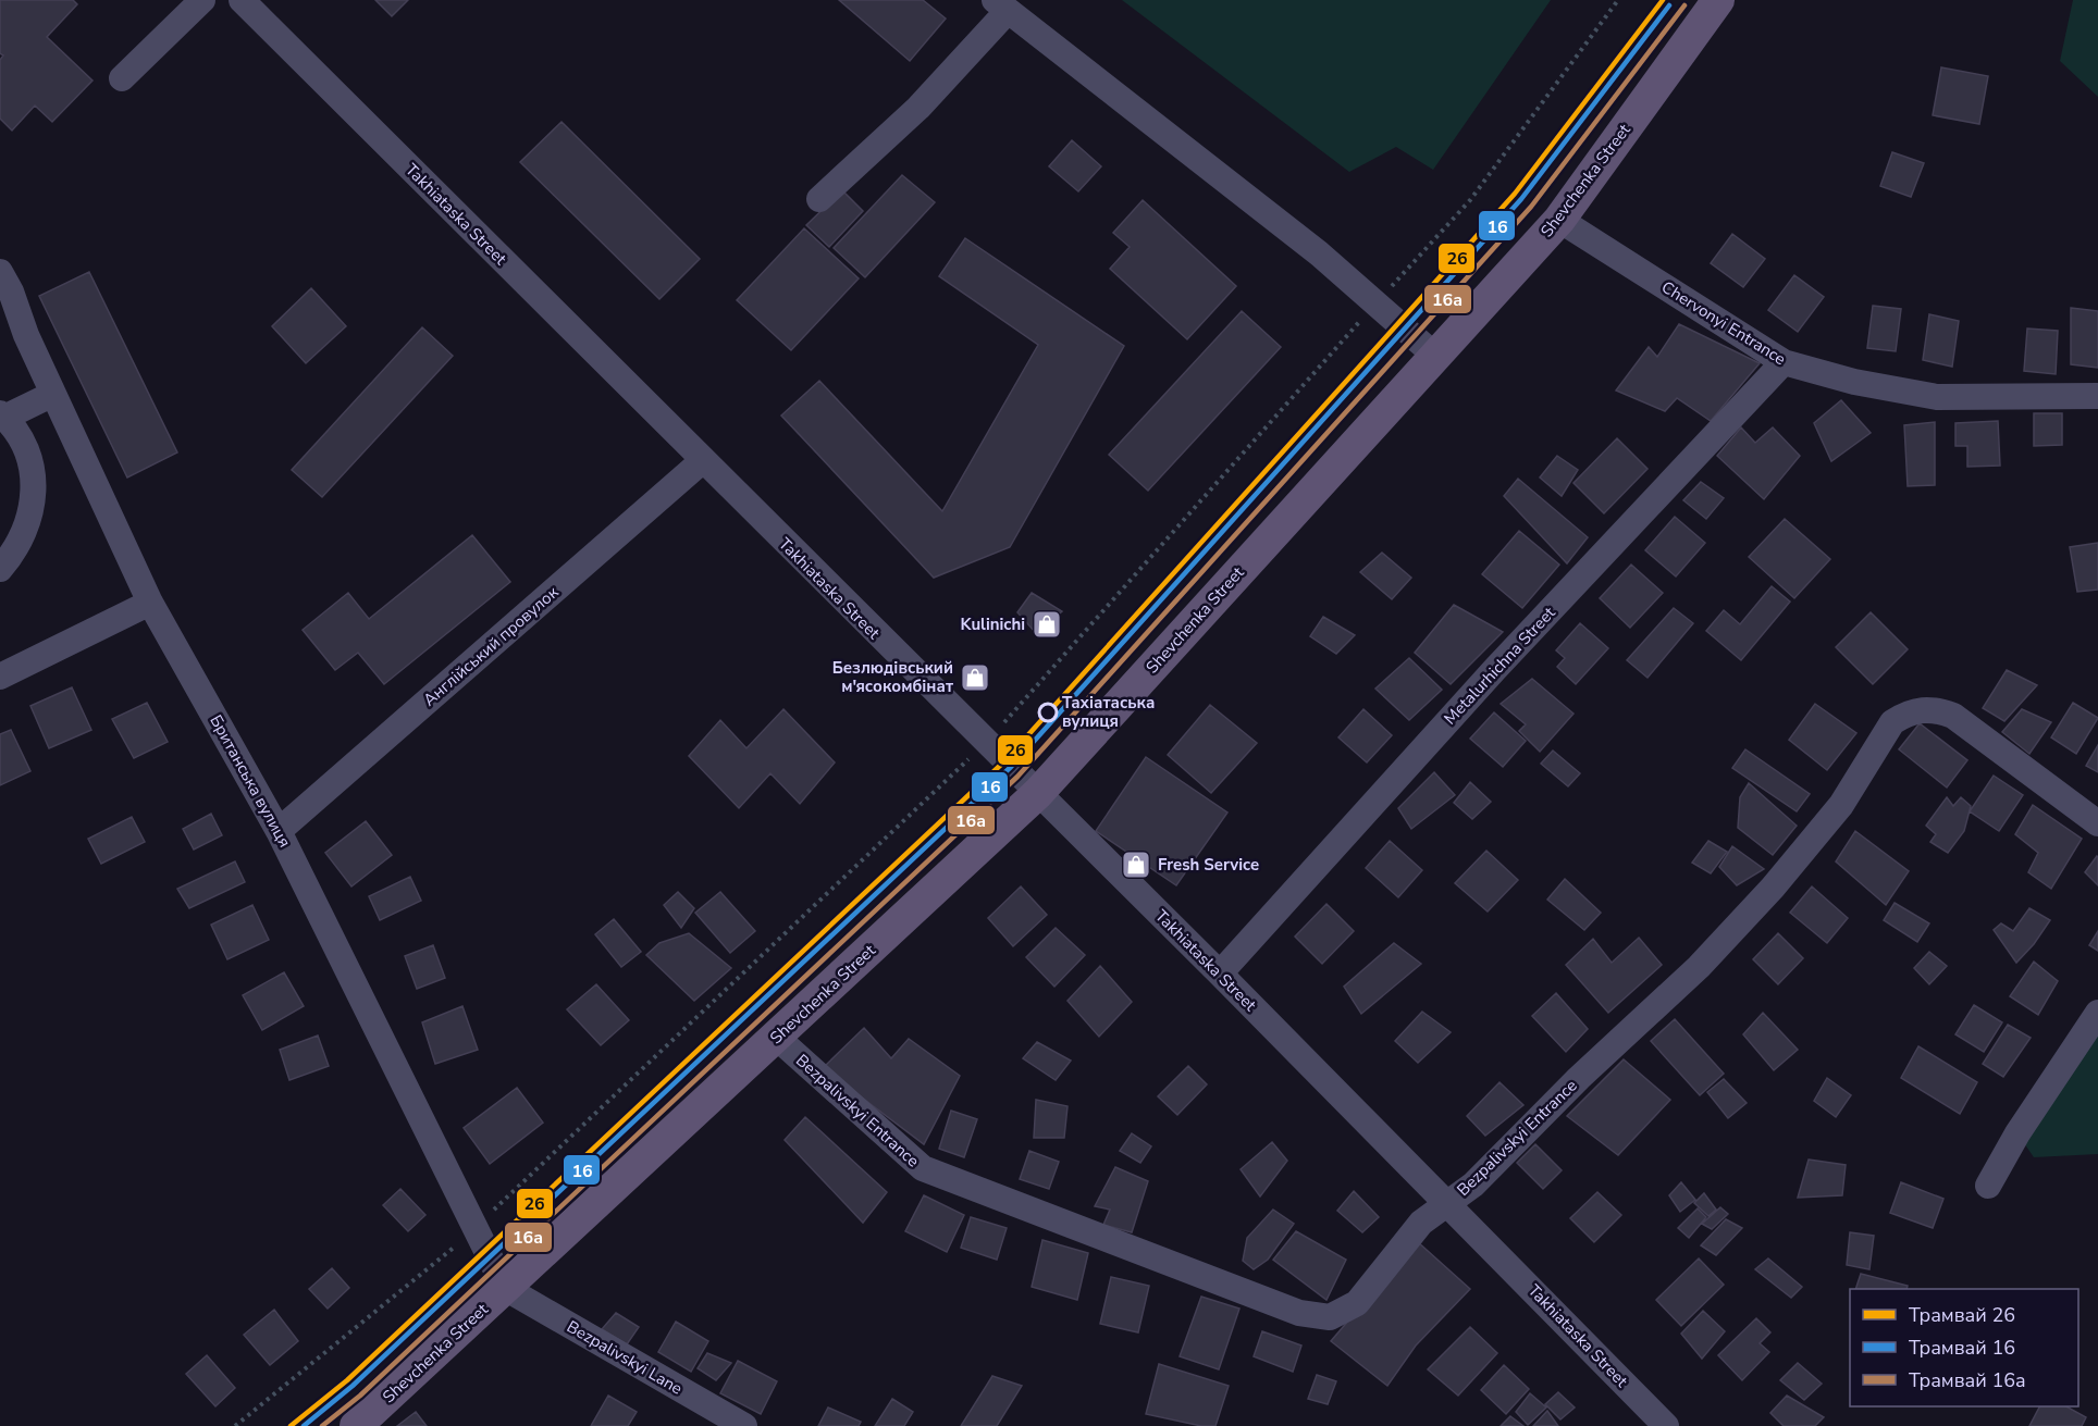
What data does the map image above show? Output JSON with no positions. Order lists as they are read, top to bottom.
{
  "streets": {
    "main road": ["Shevchenka Street"],
    "street": [
      "Takhiataska Street",
      "Chervonyi Entrance",
      "Англійський провулок",
      "Metalurhichna Street",
      "Британська вулиця",
      "Bezpalivskyi Entrance",
      "Bezpalivskyi Lane"
    ]
  },
  "crossings": [
    ["Shevchenka Street", "Takhiataska Street"],
    ["Shevchenka Street", "Chervonyi Entrance"],
    ["Shevchenka Street", "Британська вулиця"],
    ["Shevchenka Street", "Bezpalivskyi Entrance"],
    ["Shevchenka Street", "Bezpalivskyi Lane"],
    ["Takhiataska Street", "Англійський провулок"],
    ["Takhiataska Street", "Metalurhichna Street"],
    ["Takhiataska Street", "Bezpalivskyi Entrance"],
    ["Chervonyi Entrance", "Metalurhichna Street"],
    ["Англійський провулок", "Британська вулиця"],
    ["Британська вулиця", "Bezpalivskyi Lane"]
  ],
  "places": {
    "shop": ["Kulinichi", "Безлюдівський м'ясокомбінат", "Fresh Service"],
    "other": ["Тахіатаська вулиця"]
  },
  "lines": ["tram line 26", "tram line 16", "tram line 16a"],
  "legend": ["Трамвай 26", "Трамвай 16", "Трамвай 16a"]
}
